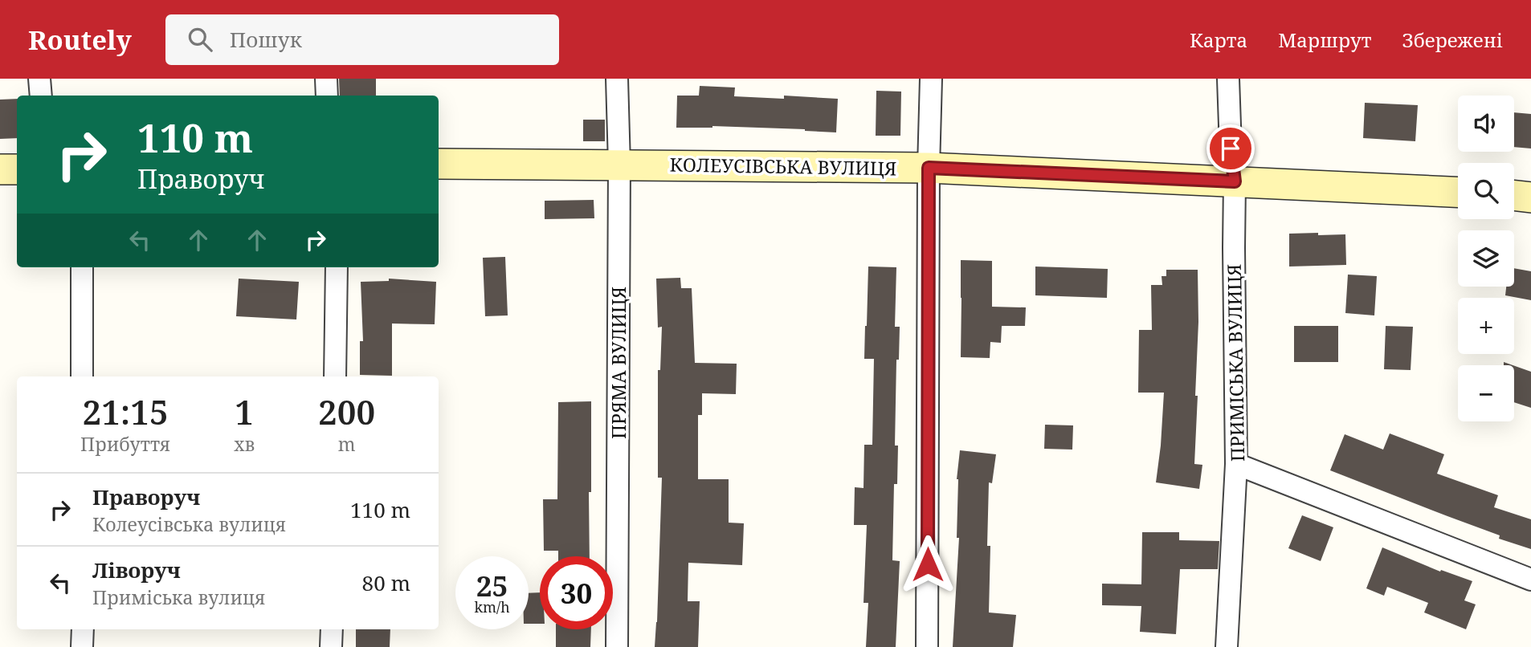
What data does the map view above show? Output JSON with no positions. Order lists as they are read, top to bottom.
{
  "streets": {
    "street": ["КОЛЕУСІВСЬКА ВУЛИЦЯ", "ПРЯМА ВУЛИЦЯ", "ПРИМІСЬКА ВУЛИЦЯ"]
  },
  "crossings": [
    ["КОЛЕУСІВСЬКА ВУЛИЦЯ", "ПРЯМА ВУЛИЦЯ"],
    ["КОЛЕУСІВСЬКА ВУЛИЦЯ", "ПРИМІСЬКА ВУЛИЦЯ"]
  ],
  "page": {
    "header": "Routely",
    "search": "Пошук",
    "nav": ["Карта", "Маршрут", "Збережені"],
    "map_buttons": ["+", "−"],
    "turn": ["110 m", "Праворуч"],
    "eta": [
      "21:15",
      "Прибуття",
      "1",
      "хв",
      "200",
      "m"
    ],
    "list": [
      {
        "name": "Праворуч",
        "note": "Колеусівська вулиця",
        "value": "110 m"
      },
      {
        "name": "Ліворуч",
        "note": "Приміська вулиця",
        "value": "80 m"
      }
    ],
    "speed": "25 km/h",
    "limit": "30"
  }
}
